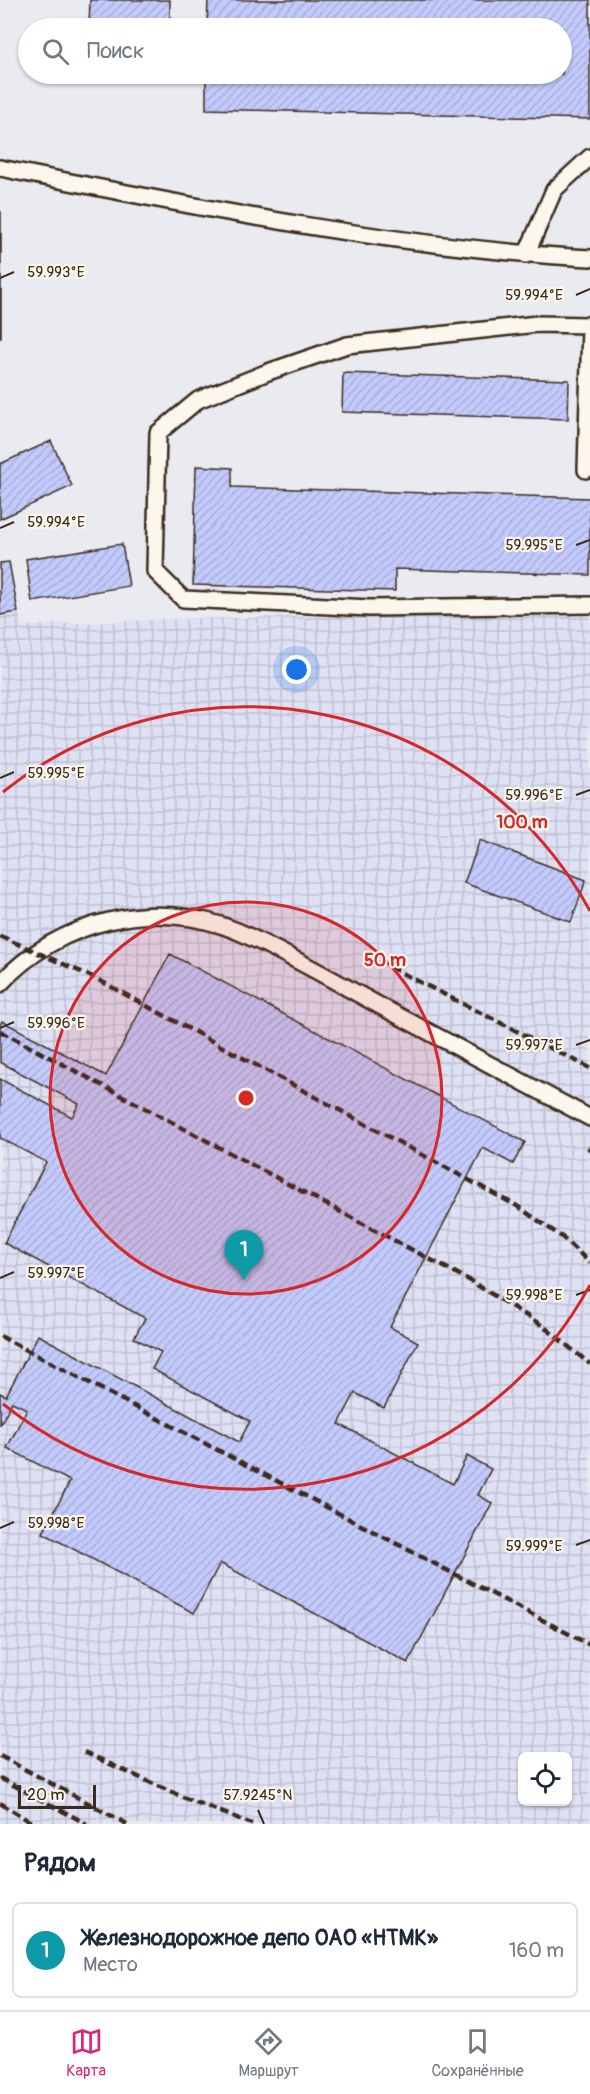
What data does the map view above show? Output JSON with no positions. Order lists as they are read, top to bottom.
{
  "scale_bar": "20 m",
  "page": {
    "search": "Поиск",
    "pins": "1",
    "scale": "20 m",
    "heading": "Рядом",
    "list": [
      {
        "mark": "1",
        "name": "Железнодорожное депо ОАО «НТМК»",
        "note": "Место",
        "value": "160 m"
      }
    ],
    "nav": ["Карта", "Маршрут", "Сохранённые"]
  },
  "coordinates": [
    "59.993°E",
    "59.994°E",
    "59.995°E",
    "59.996°E",
    "59.997°E",
    "59.998°E",
    "59.999°E",
    "57.9245°N"
  ],
  "rings": ["100 m", "50 m"]
}
